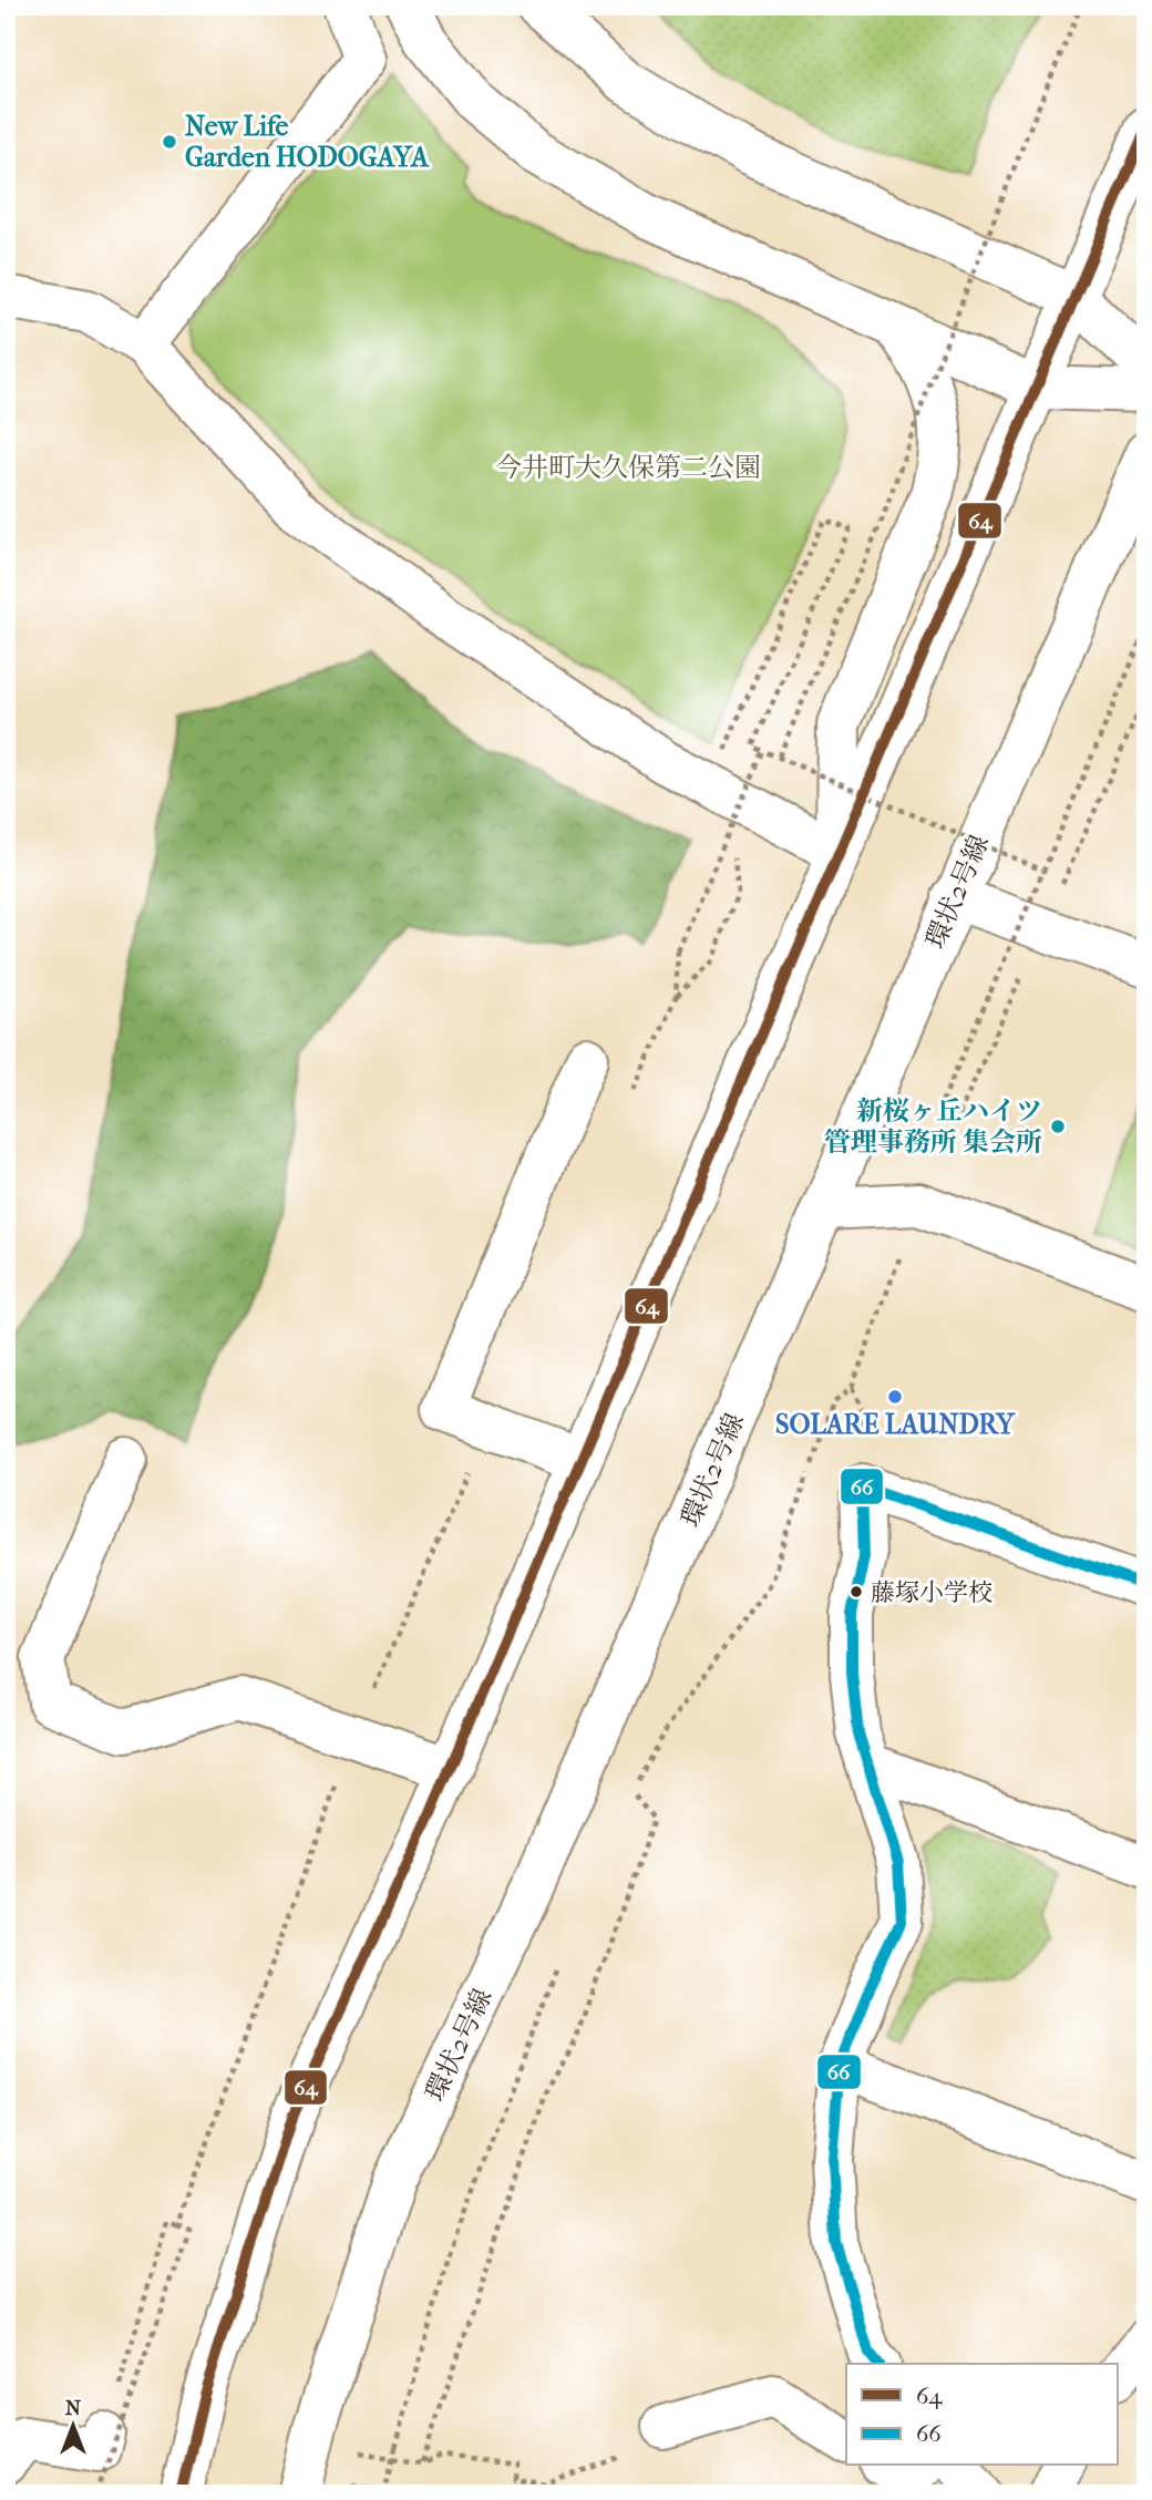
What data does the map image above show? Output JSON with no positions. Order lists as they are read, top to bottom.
{
  "streets": {
    "main road": ["環状2号線"]
  },
  "parks": ["今井町大久保第二公園"],
  "places": [
    "New Life Garden HODOGAYA",
    "新桜ヶ丘ハイツ 管理事務所 集会所",
    "SOLARE LAUNDRY",
    "藤塚小学校"
  ],
  "lines": ["transit line 64", "transit line 66"],
  "legend": ["64", "66"],
  "north": "top"
}
